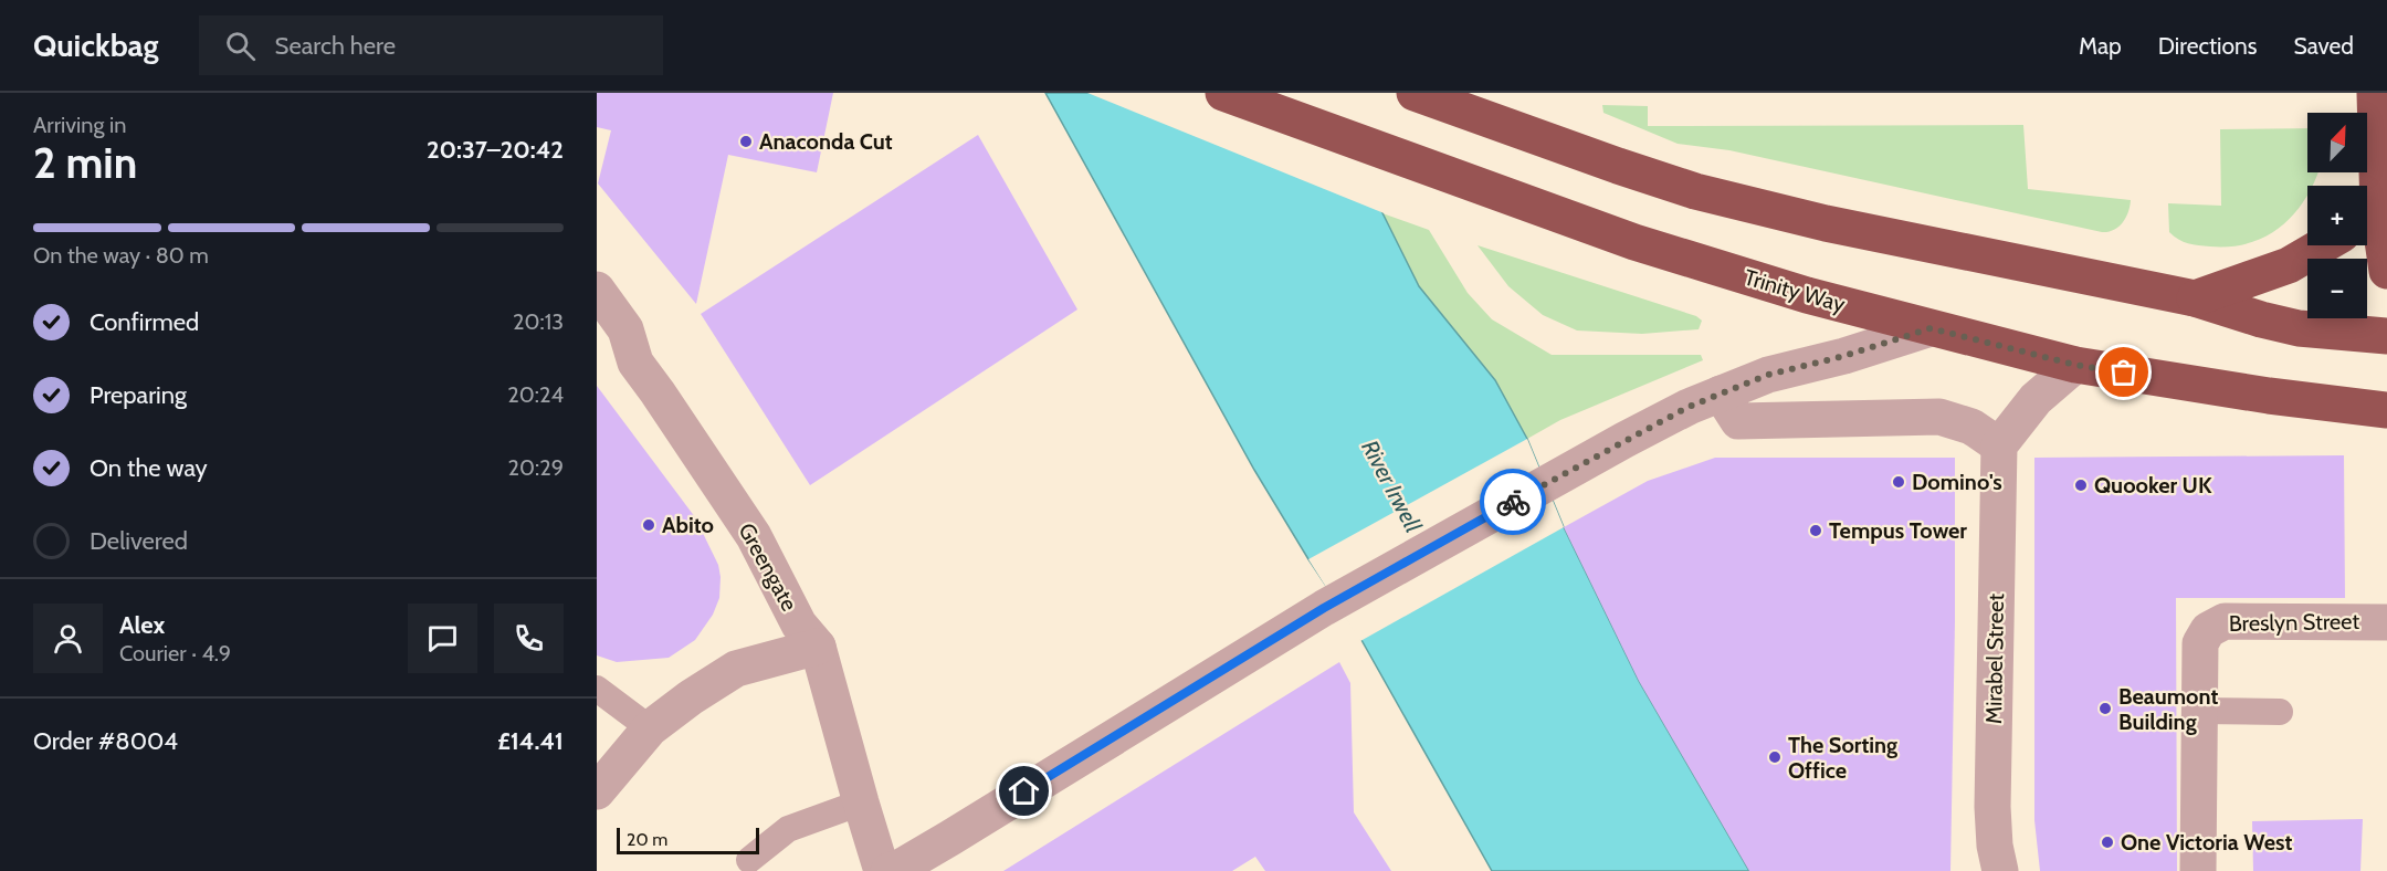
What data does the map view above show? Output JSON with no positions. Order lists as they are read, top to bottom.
{
  "streets": {
    "highway": ["Trinity Way"],
    "street": ["Greengate", "Breslyn Street", "Mirabel Street"]
  },
  "water": ["River Irwell"],
  "places": [
    "Anaconda Cut",
    "Domino's",
    "Quooker UK",
    "Abito",
    "Tempus Tower",
    "Beaumont Building",
    "The Sorting Office",
    "One Victoria West"
  ],
  "scale_bar": "20 m",
  "north": "top right",
  "page": {
    "header": "Quickbag",
    "search": "Search here",
    "nav": ["Map", "Directions", "Saved"],
    "heading": ["2 min", "Arriving in", "20:37–20:42"],
    "panel": [
      "Alex",
      "Courier · 4.9",
      "Order #8004",
      "£14.41"
    ],
    "map_buttons": ["+", "−"],
    "bar": "On the way · 80 m",
    "list": [
      ["Confirmed", "20:13"],
      ["Preparing", "20:24"],
      ["On the way", "20:29"],
      "Delivered"
    ],
    "scale": "20 m"
  }
}
